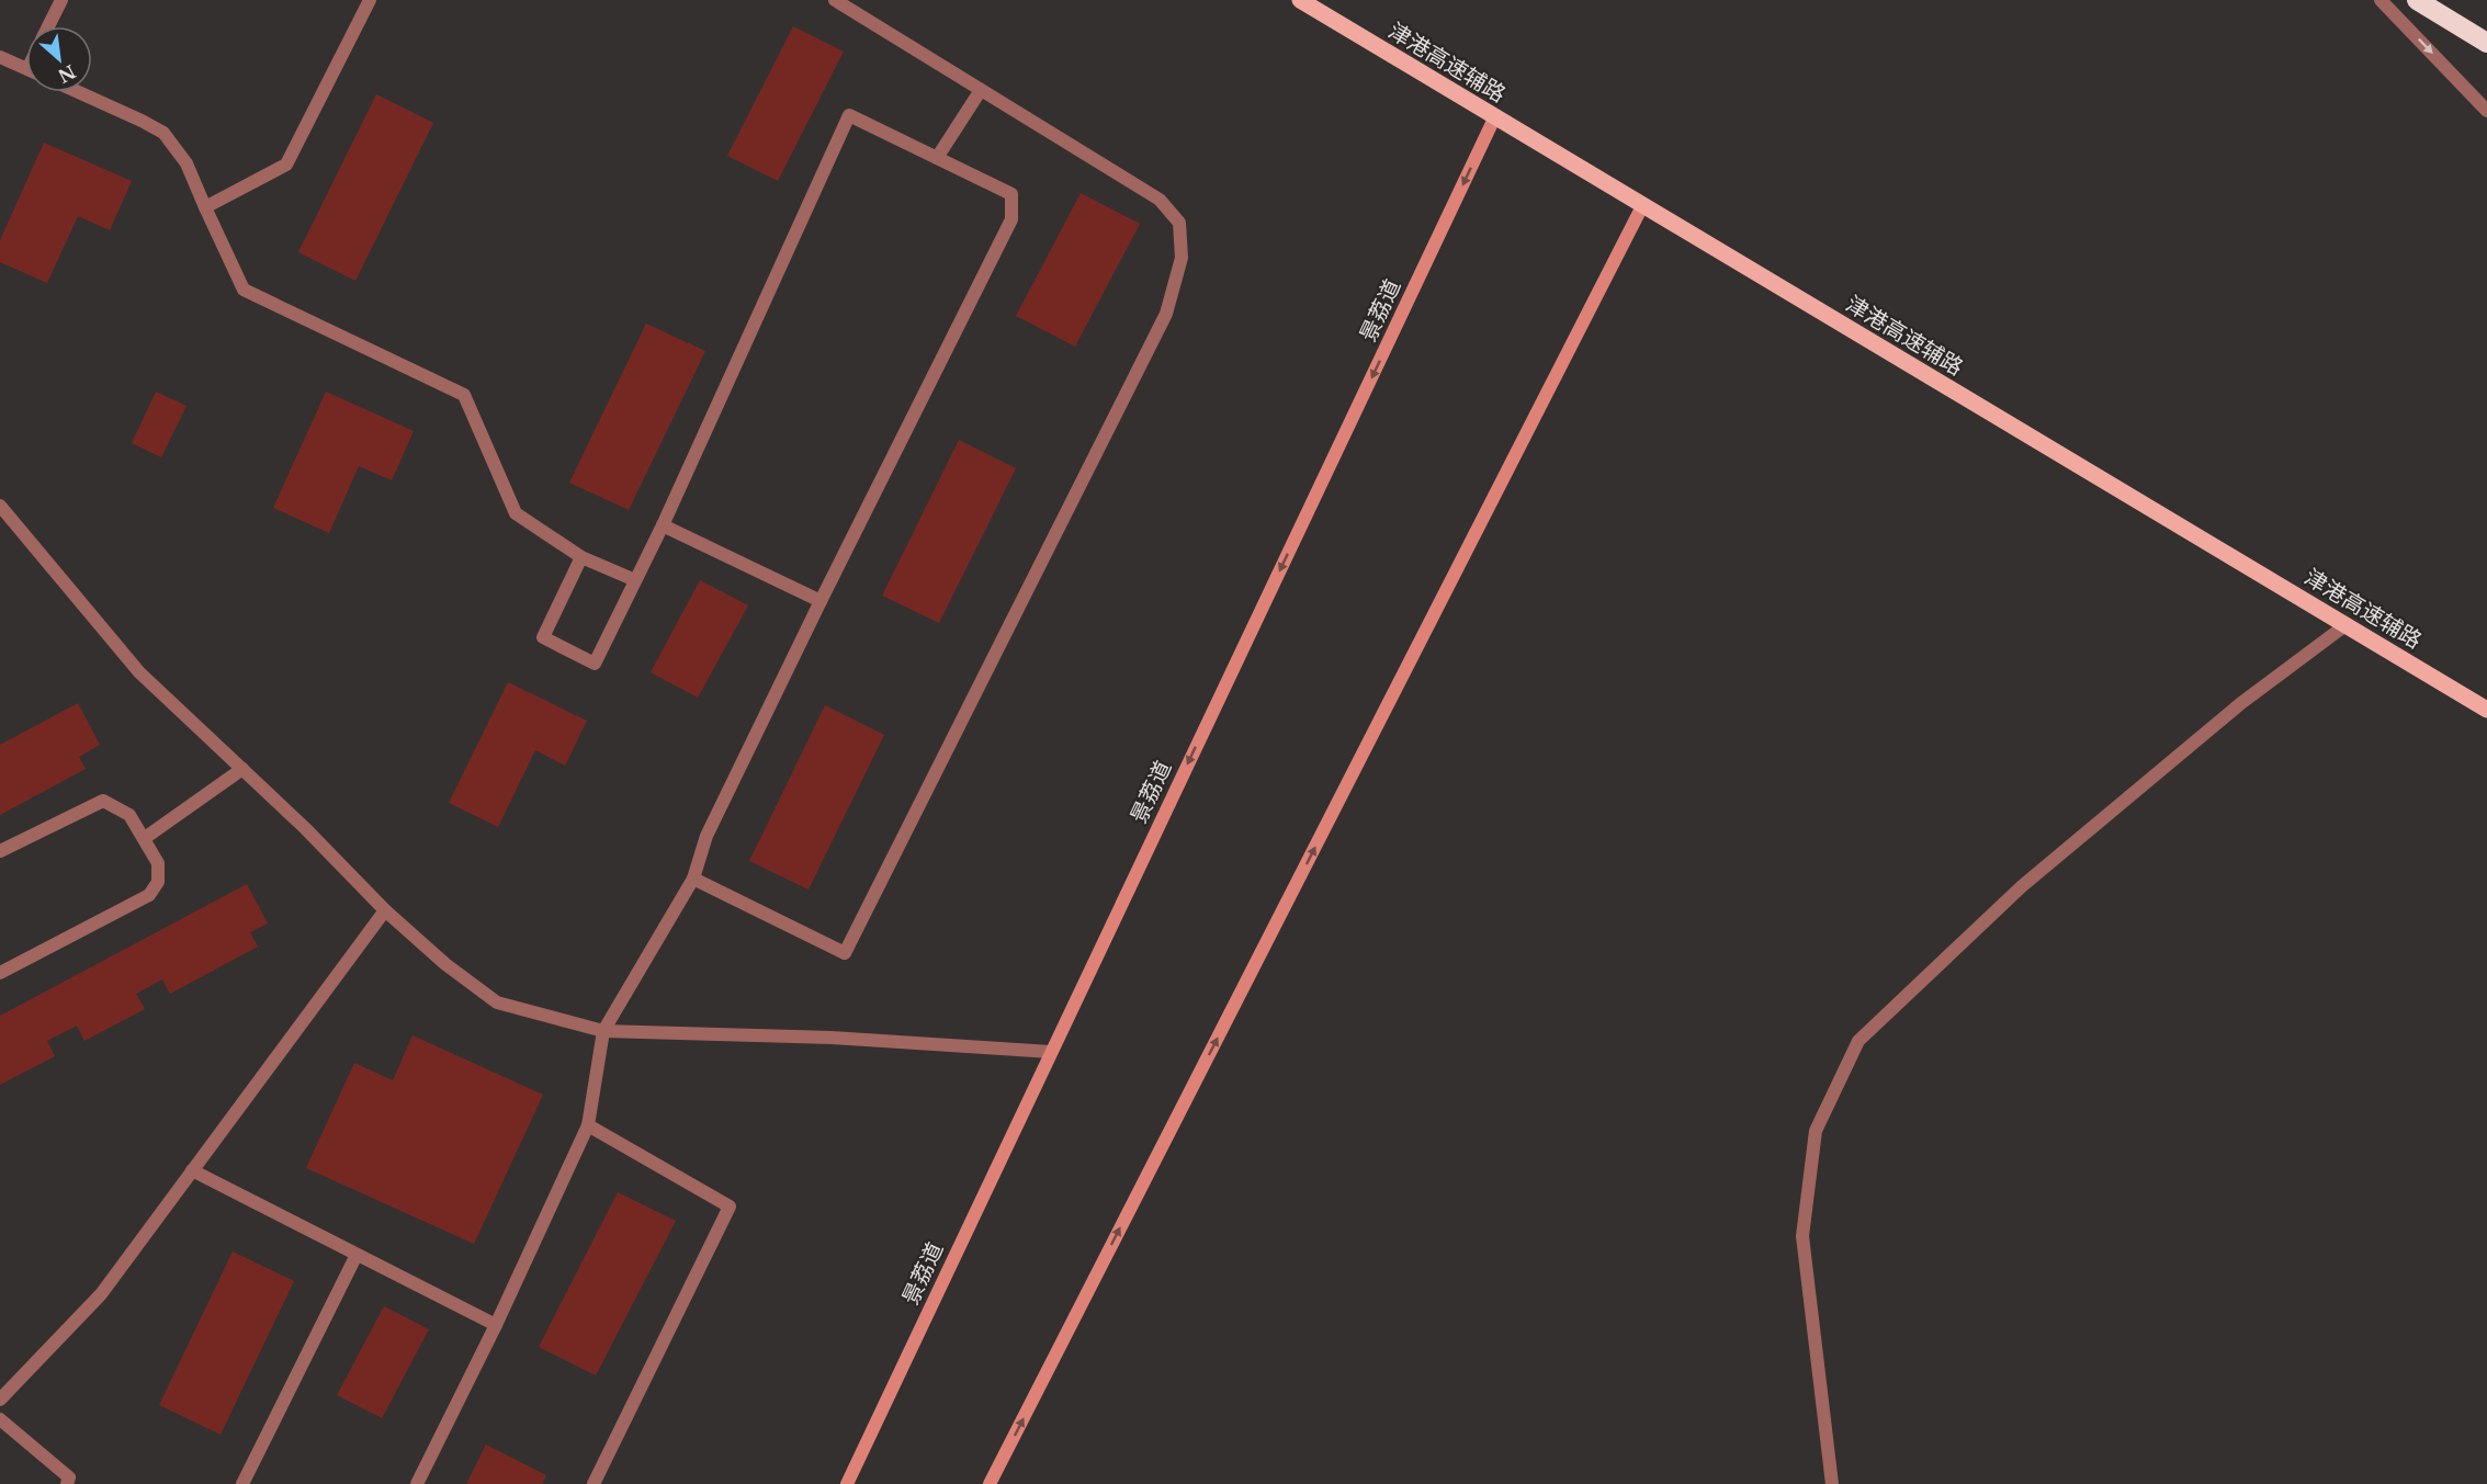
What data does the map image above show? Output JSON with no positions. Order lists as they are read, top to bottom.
{
  "streets": {
    "main road": ["津港高速辅路", "景荔道"]
  },
  "crossings": [
    ["津港高速辅路", "景荔道"]
  ],
  "one_way": ["景荔道"],
  "north": "bottom right"
}
